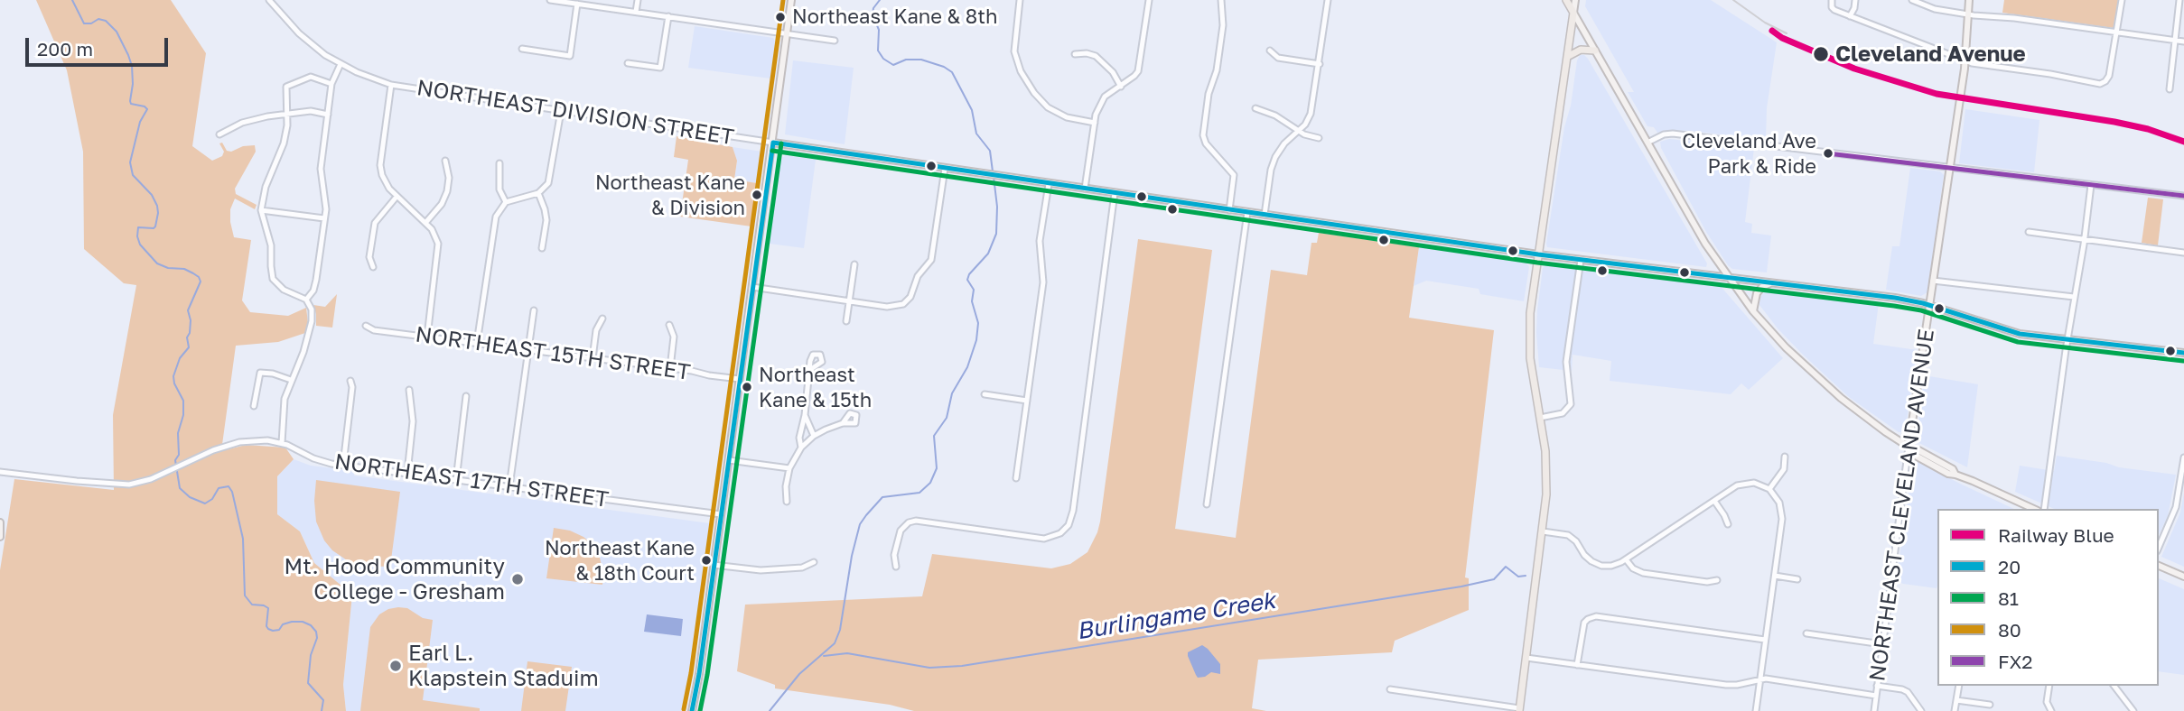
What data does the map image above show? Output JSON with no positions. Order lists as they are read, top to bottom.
{
  "streets": {
    "main road": ["NORTHEAST DIVISION STREET", "NORTHEAST CLEVELAND AVENUE"],
    "street": ["NORTHEAST 15TH STREET", "NORTHEAST 17TH STREET"]
  },
  "crossings": [
    ["NORTHEAST DIVISION STREET", "NORTHEAST CLEVELAND AVENUE"]
  ],
  "water": ["Burlingame Creek"],
  "places": [
    "Northeast Kane & 8th",
    "Cleveland Avenue",
    "Cleveland Ave Park & Ride",
    "Northeast Kane & Division",
    "Northeast Kane & 15th",
    "Northeast Kane & 18th Court",
    "Mt. Hood Community College - Gresham",
    "Earl L. Klapstein Staduim"
  ],
  "lines": [
    "transit line 80",
    "rail line Blue",
    "transit line 20",
    "transit line 81",
    "transit line FX2"
  ],
  "legend": [
    "Railway Blue",
    "20",
    "81",
    "80",
    "FX2"
  ],
  "scale_bar": "200 m"
}
